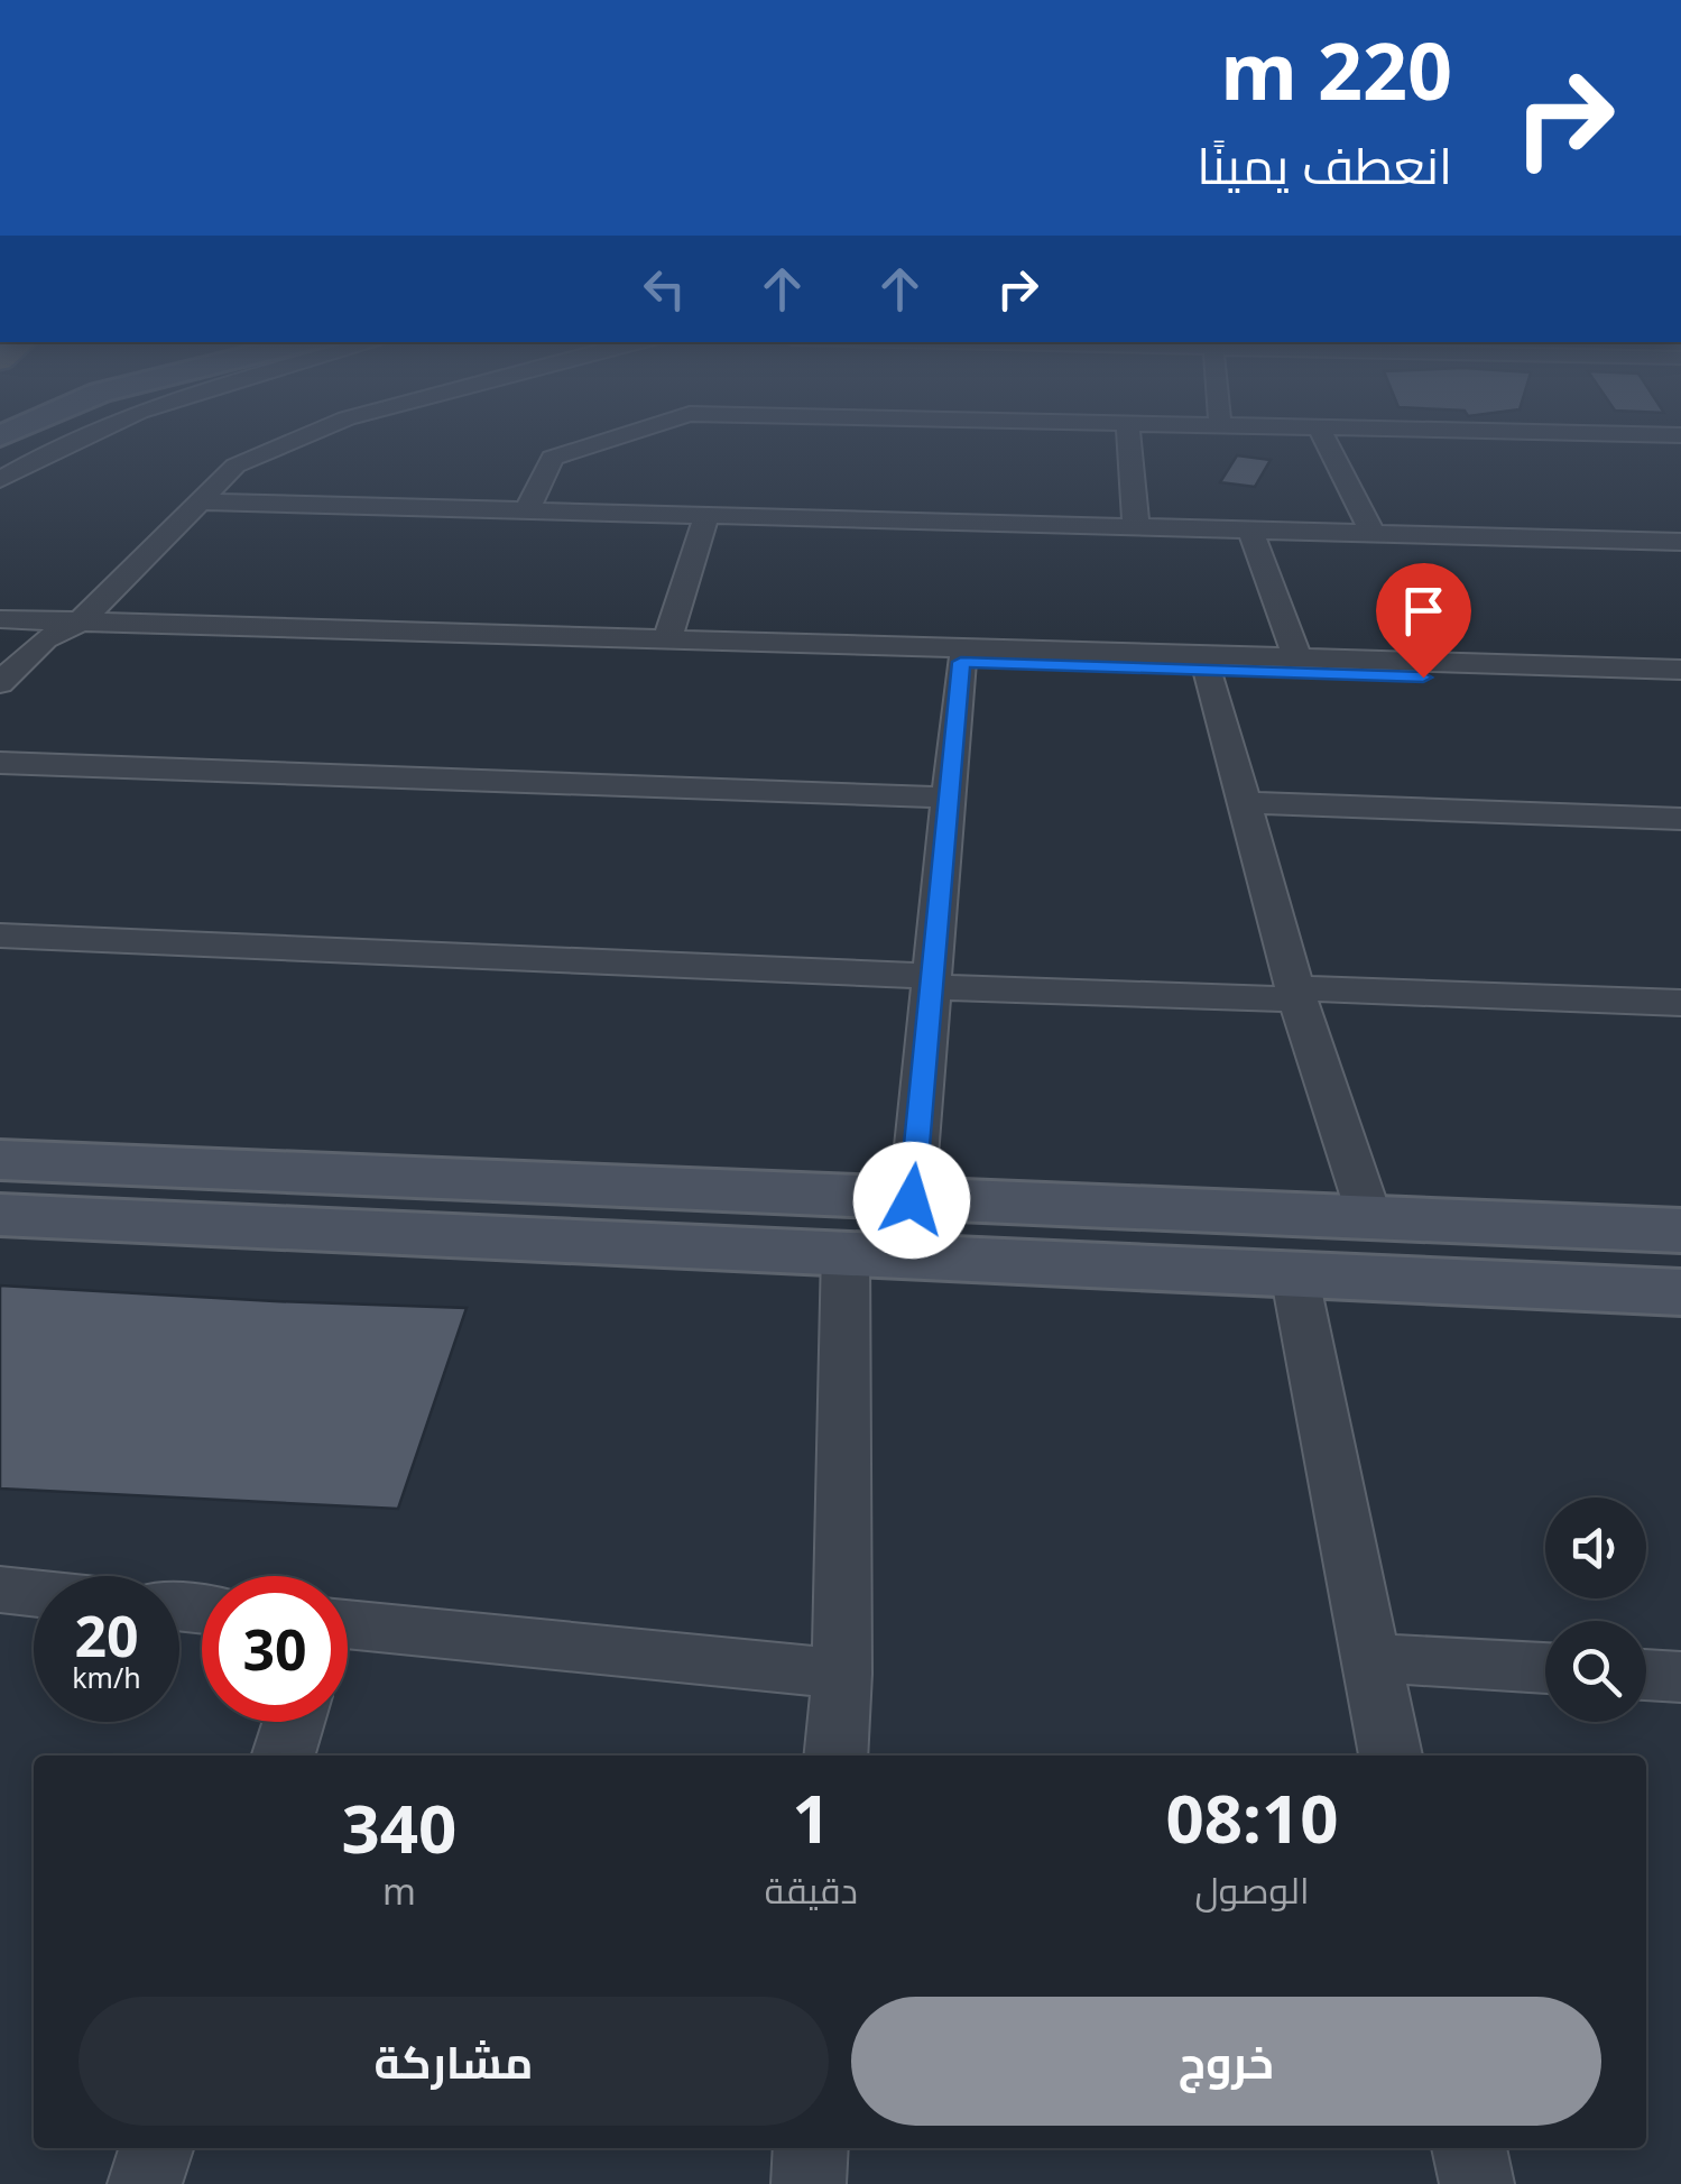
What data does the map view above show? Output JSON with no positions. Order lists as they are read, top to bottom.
{
  "page": {
    "turn": ["220 m", "انعطف يمينًا"],
    "speed": "20 km/h",
    "limit": "30",
    "eta": [
      "08:10",
      "الوصول",
      "1",
      "دقيقة",
      "340",
      "m"
    ],
    "buttons": ["خروج", "مشاركة"]
  }
}
